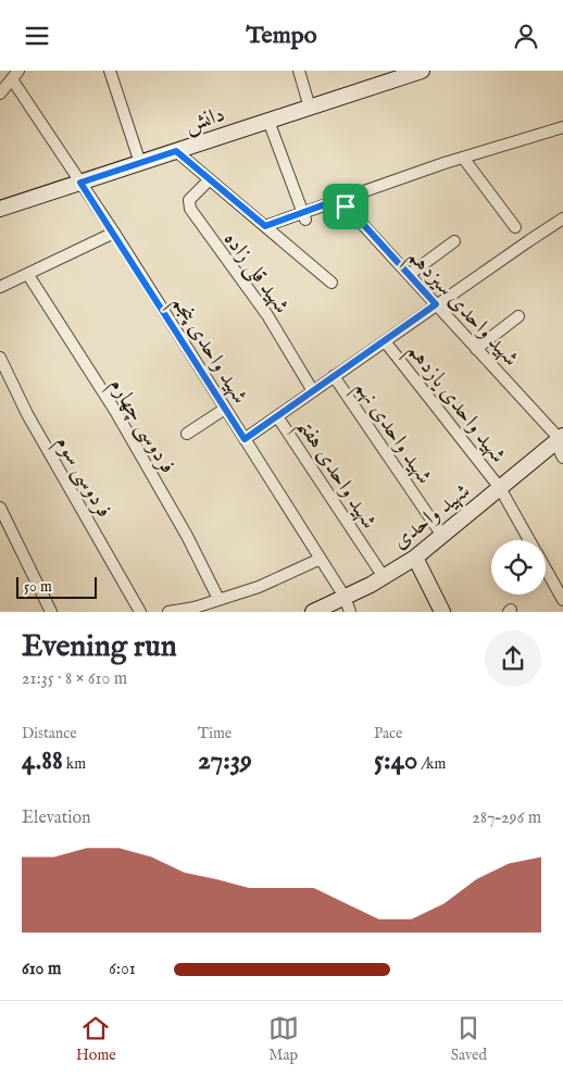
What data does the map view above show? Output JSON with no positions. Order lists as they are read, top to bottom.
{
  "streets": {
    "street": [
      "دانش",
      "شهید قلی زاده",
      "شهید واحدی سیزدهم",
      "شهید واحدی پنجم",
      "شهید واحدی یازدهم",
      "فردوسی چهارم",
      "شهید واحدی نهم",
      "شهید واحدی هفتم",
      "فردوسی سوم",
      "شهید واحدی"
    ]
  },
  "crossings": [
    ["دانش", "شهید واحدی پنجم"],
    ["شهید واحدی سیزدهم", "شهید واحدی"],
    ["شهید واحدی پنجم", "شهید واحدی"],
    ["شهید واحدی یازدهم", "شهید واحدی"],
    ["شهید واحدی نهم", "شهید واحدی"],
    ["شهید واحدی هفتم", "شهید واحدی"]
  ],
  "scale_bar": "50 m",
  "page": {
    "header": "Tempo",
    "scale": "50 m",
    "heading": ["Evening run", "21:35 · 8 × 610 m"],
    "stats": [
      ["Distance", "4.88 km"],
      ["Time", "27:39"],
      ["Pace", "5:40 /km"]
    ],
    "chart": ["Elevation", "287–296 m"],
    "list": [
      {
        "name": "610 m",
        "note": "6:01"
      }
    ],
    "tabs": ["Home", "Map", "Saved"]
  }
}
